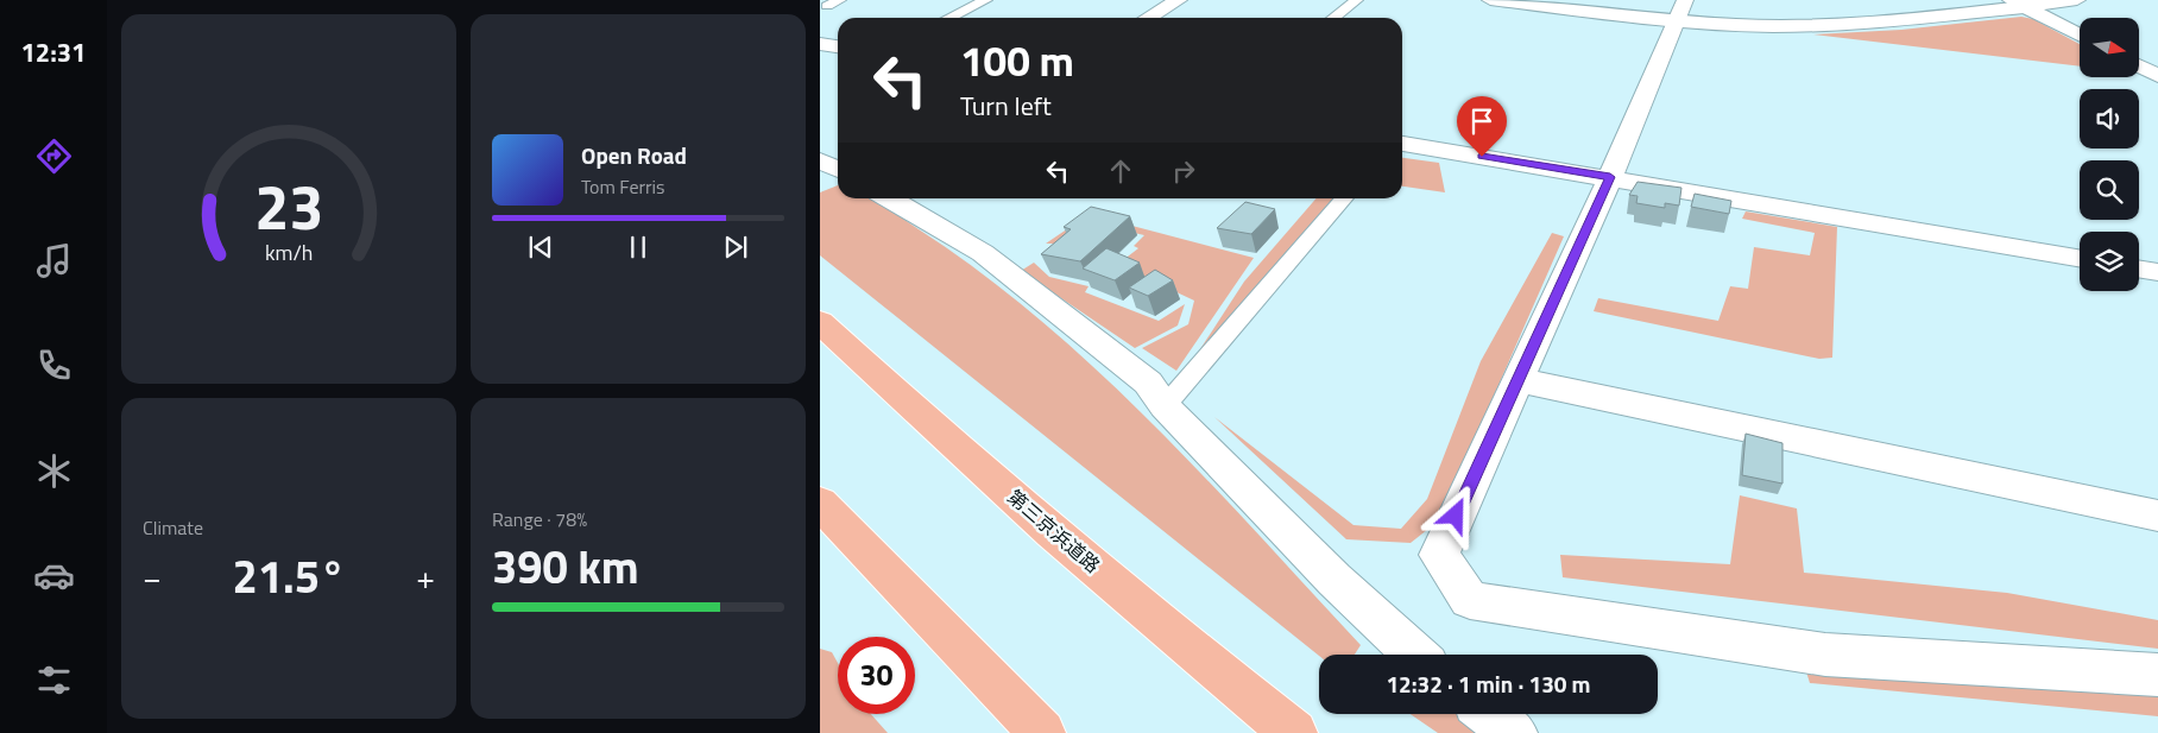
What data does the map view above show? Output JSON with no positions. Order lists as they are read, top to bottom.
{
  "streets": {
    "highway": ["第三京浜道路"]
  },
  "north": "right",
  "page": {
    "tabs": "12:31",
    "turn": ["100 m", "Turn left"],
    "song": ["Open Road", "Tom Ferris"],
    "tile": [
      "Climate",
      ["Range · 78%", "390 km"]
    ],
    "heat": ["−", "21.5°", "+"],
    "limit": "30",
    "trip": "12:32 · 1 min · 130 m",
    "gauge": ["23", "km/h"]
  }
}
